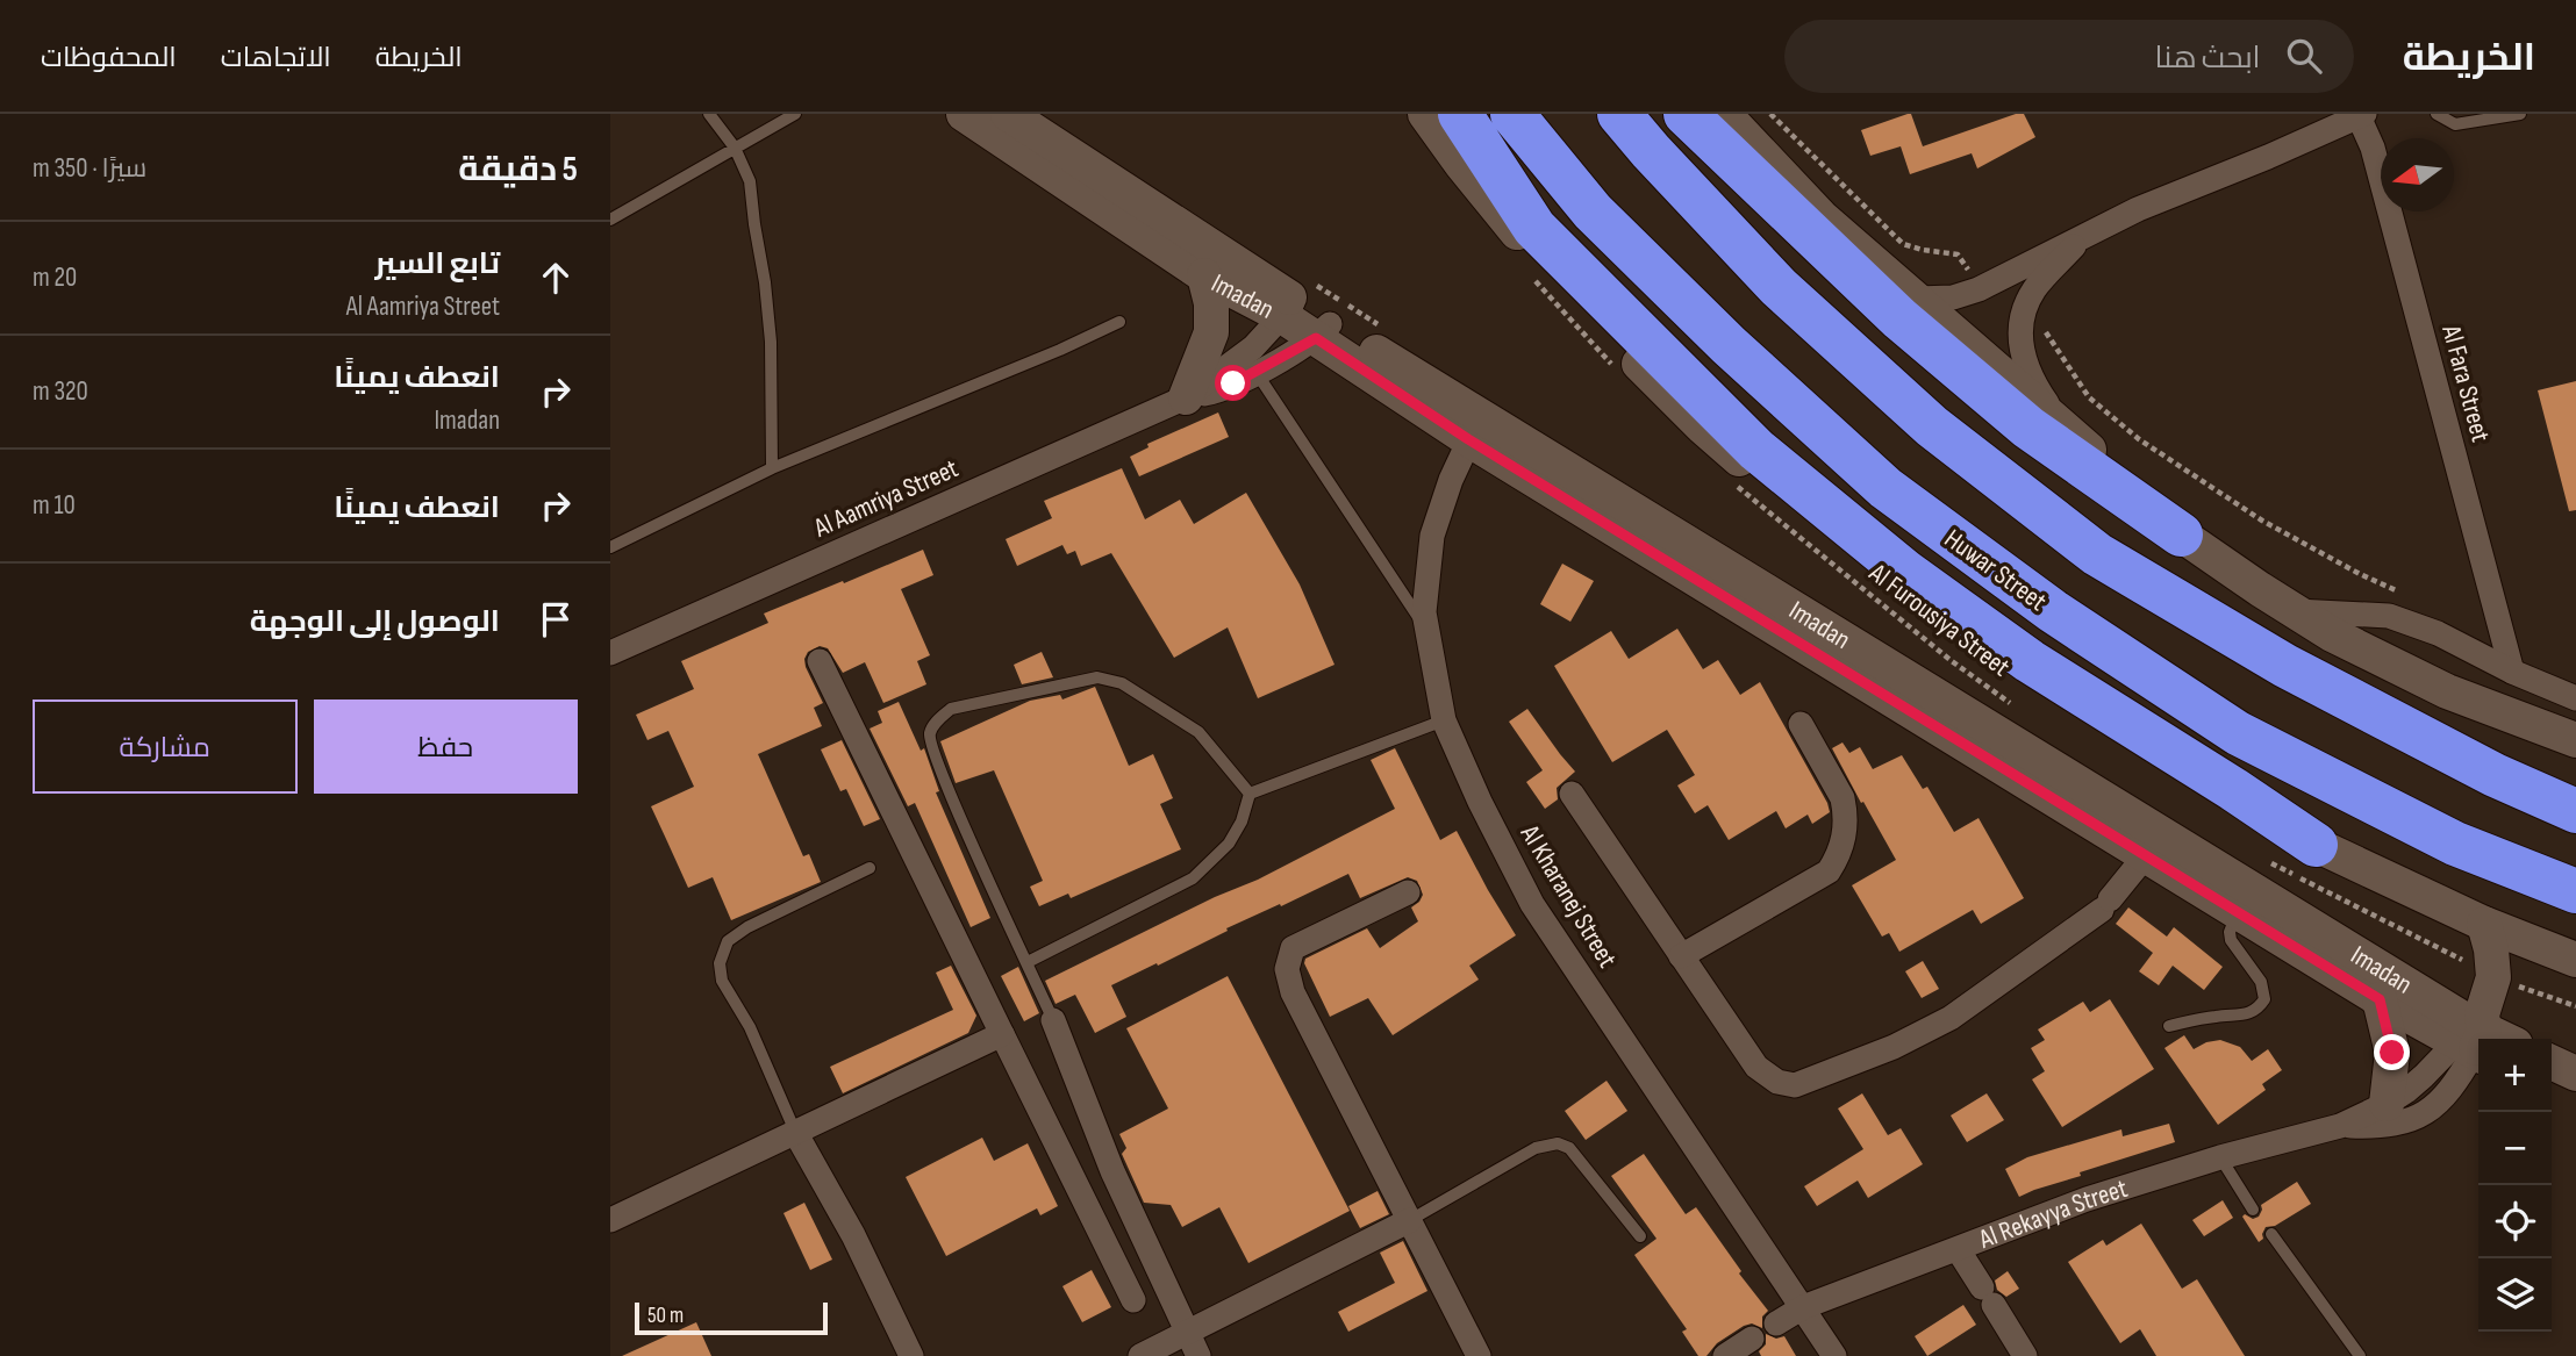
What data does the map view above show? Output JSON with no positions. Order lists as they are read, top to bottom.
{
  "streets": {
    "highway": ["Huwar Street"],
    "street": [
      "Imadan",
      "Al Fara Street",
      "Al Aamriya Street",
      "Al Furousiya Street",
      "Al Kharanej Street",
      "Al Rekayya Street"
    ]
  },
  "crossings": [
    ["Imadan", "Al Aamriya Street"],
    ["Imadan", "Al Kharanej Street"],
    ["Imadan", "Al Rekayya Street"],
    ["Al Furousiya Street", "Al Rekayya Street"],
    ["Al Kharanej Street", "Al Rekayya Street"]
  ],
  "scale_bar": "50 m",
  "north": "left",
  "page": {
    "header": "الخريطة",
    "search": "ابحث هنا",
    "nav": ["الخريطة", "الاتجاهات", "المحفوظات"],
    "heading": ["5 دقيقة", "سيرًا · 350 m"],
    "list": [
      ["تابع السير", "Al Aamriya Street", "20 m"],
      ["انعطف يمينًا", "Imadan", "320 m"],
      ["انعطف يمينًا", "10 m"],
      "الوصول إلى الوجهة"
    ],
    "buttons": ["حفظ", "مشاركة"],
    "map_buttons": ["+", "−"],
    "scale": "50 m"
  }
}
